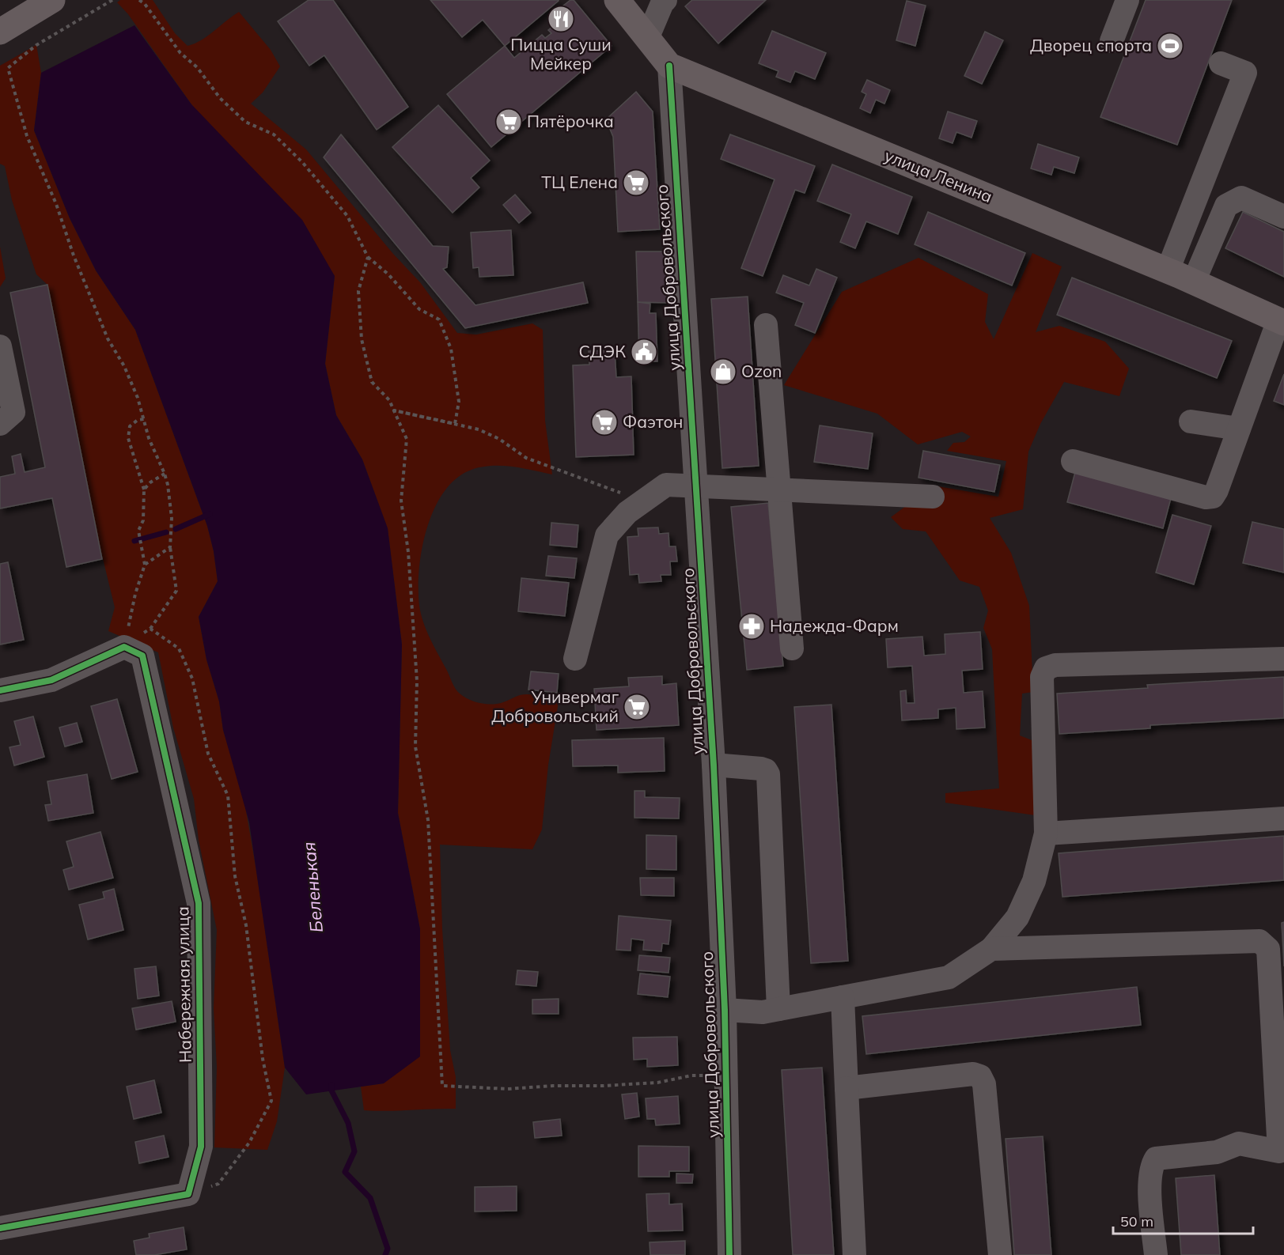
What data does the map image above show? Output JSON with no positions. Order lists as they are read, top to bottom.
{
  "streets": {
    "main road": ["улица Ленина"],
    "street": ["улица Добровольского", "Набережная улица"]
  },
  "crossings": [
    ["улица Ленина", "улица Добровольского"]
  ],
  "water": ["Беленькая"],
  "places": {
    "restaurant": ["Пицца Суши Мейкер"],
    "sports": ["Дворец спорта"],
    "supermarket": [
      "Пятёрочка",
      "ТЦ Елена",
      "Фаэтон",
      "Универмаг Добровольский"
    ],
    "public building": ["СДЭК"],
    "shop": ["Ozon"],
    "pharmacy": ["Надежда-Фарм"]
  },
  "scale_bar": "50 m"
}
